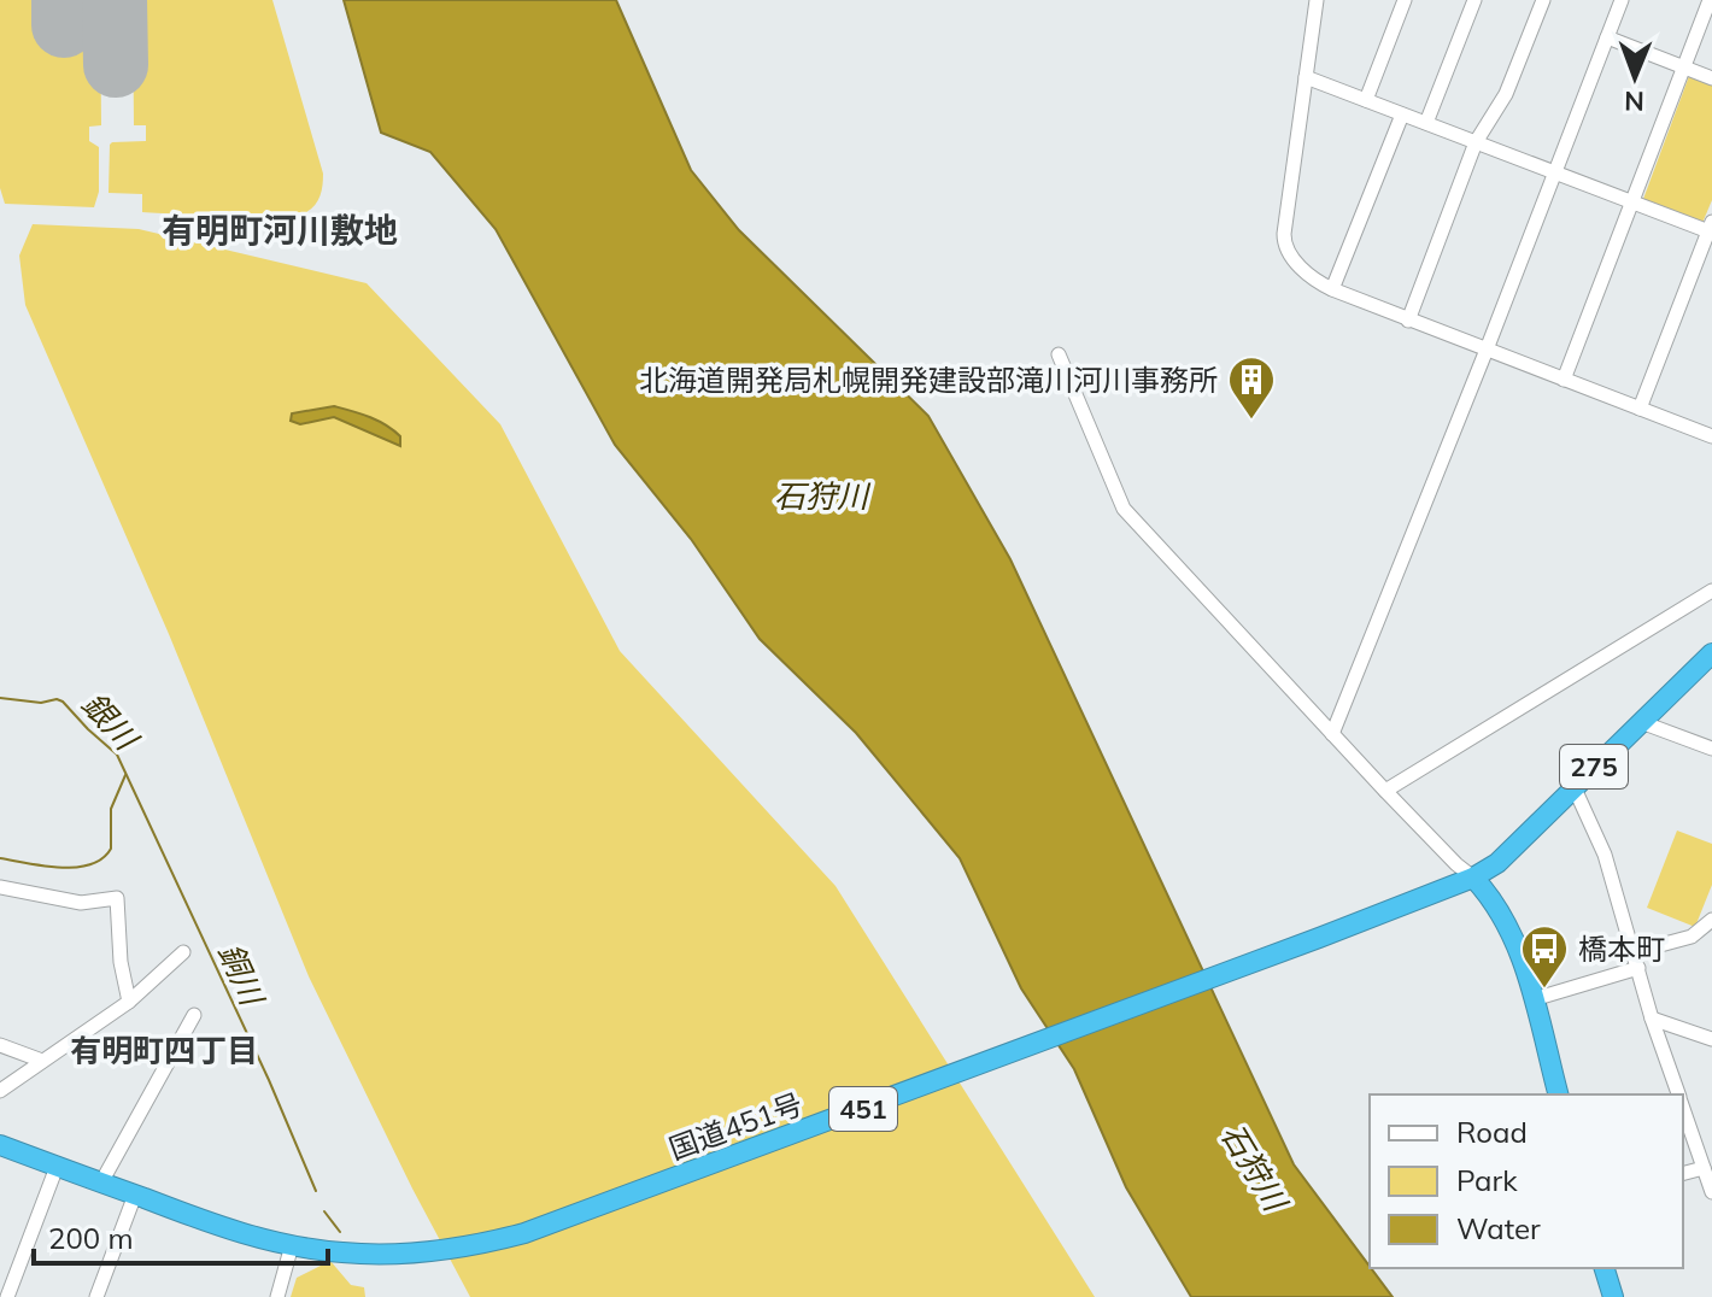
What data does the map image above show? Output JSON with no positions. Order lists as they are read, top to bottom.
{
  "streets": {
    "highway": ["275", "451", "国道451号"]
  },
  "crossings": [
    ["275", "国道451号"]
  ],
  "districts": ["有明町河川敷地", "有明町四丁目"],
  "water": ["石狩川", "銀川", "銅川"],
  "places": {
    "building": ["北海道開発局札幌開発建設部滝川河川事務所"],
    "bus stop": ["橋本町"]
  },
  "legend": ["Road", "Park", "Water"],
  "scale_bar": "200 m",
  "north": "bottom"
}
